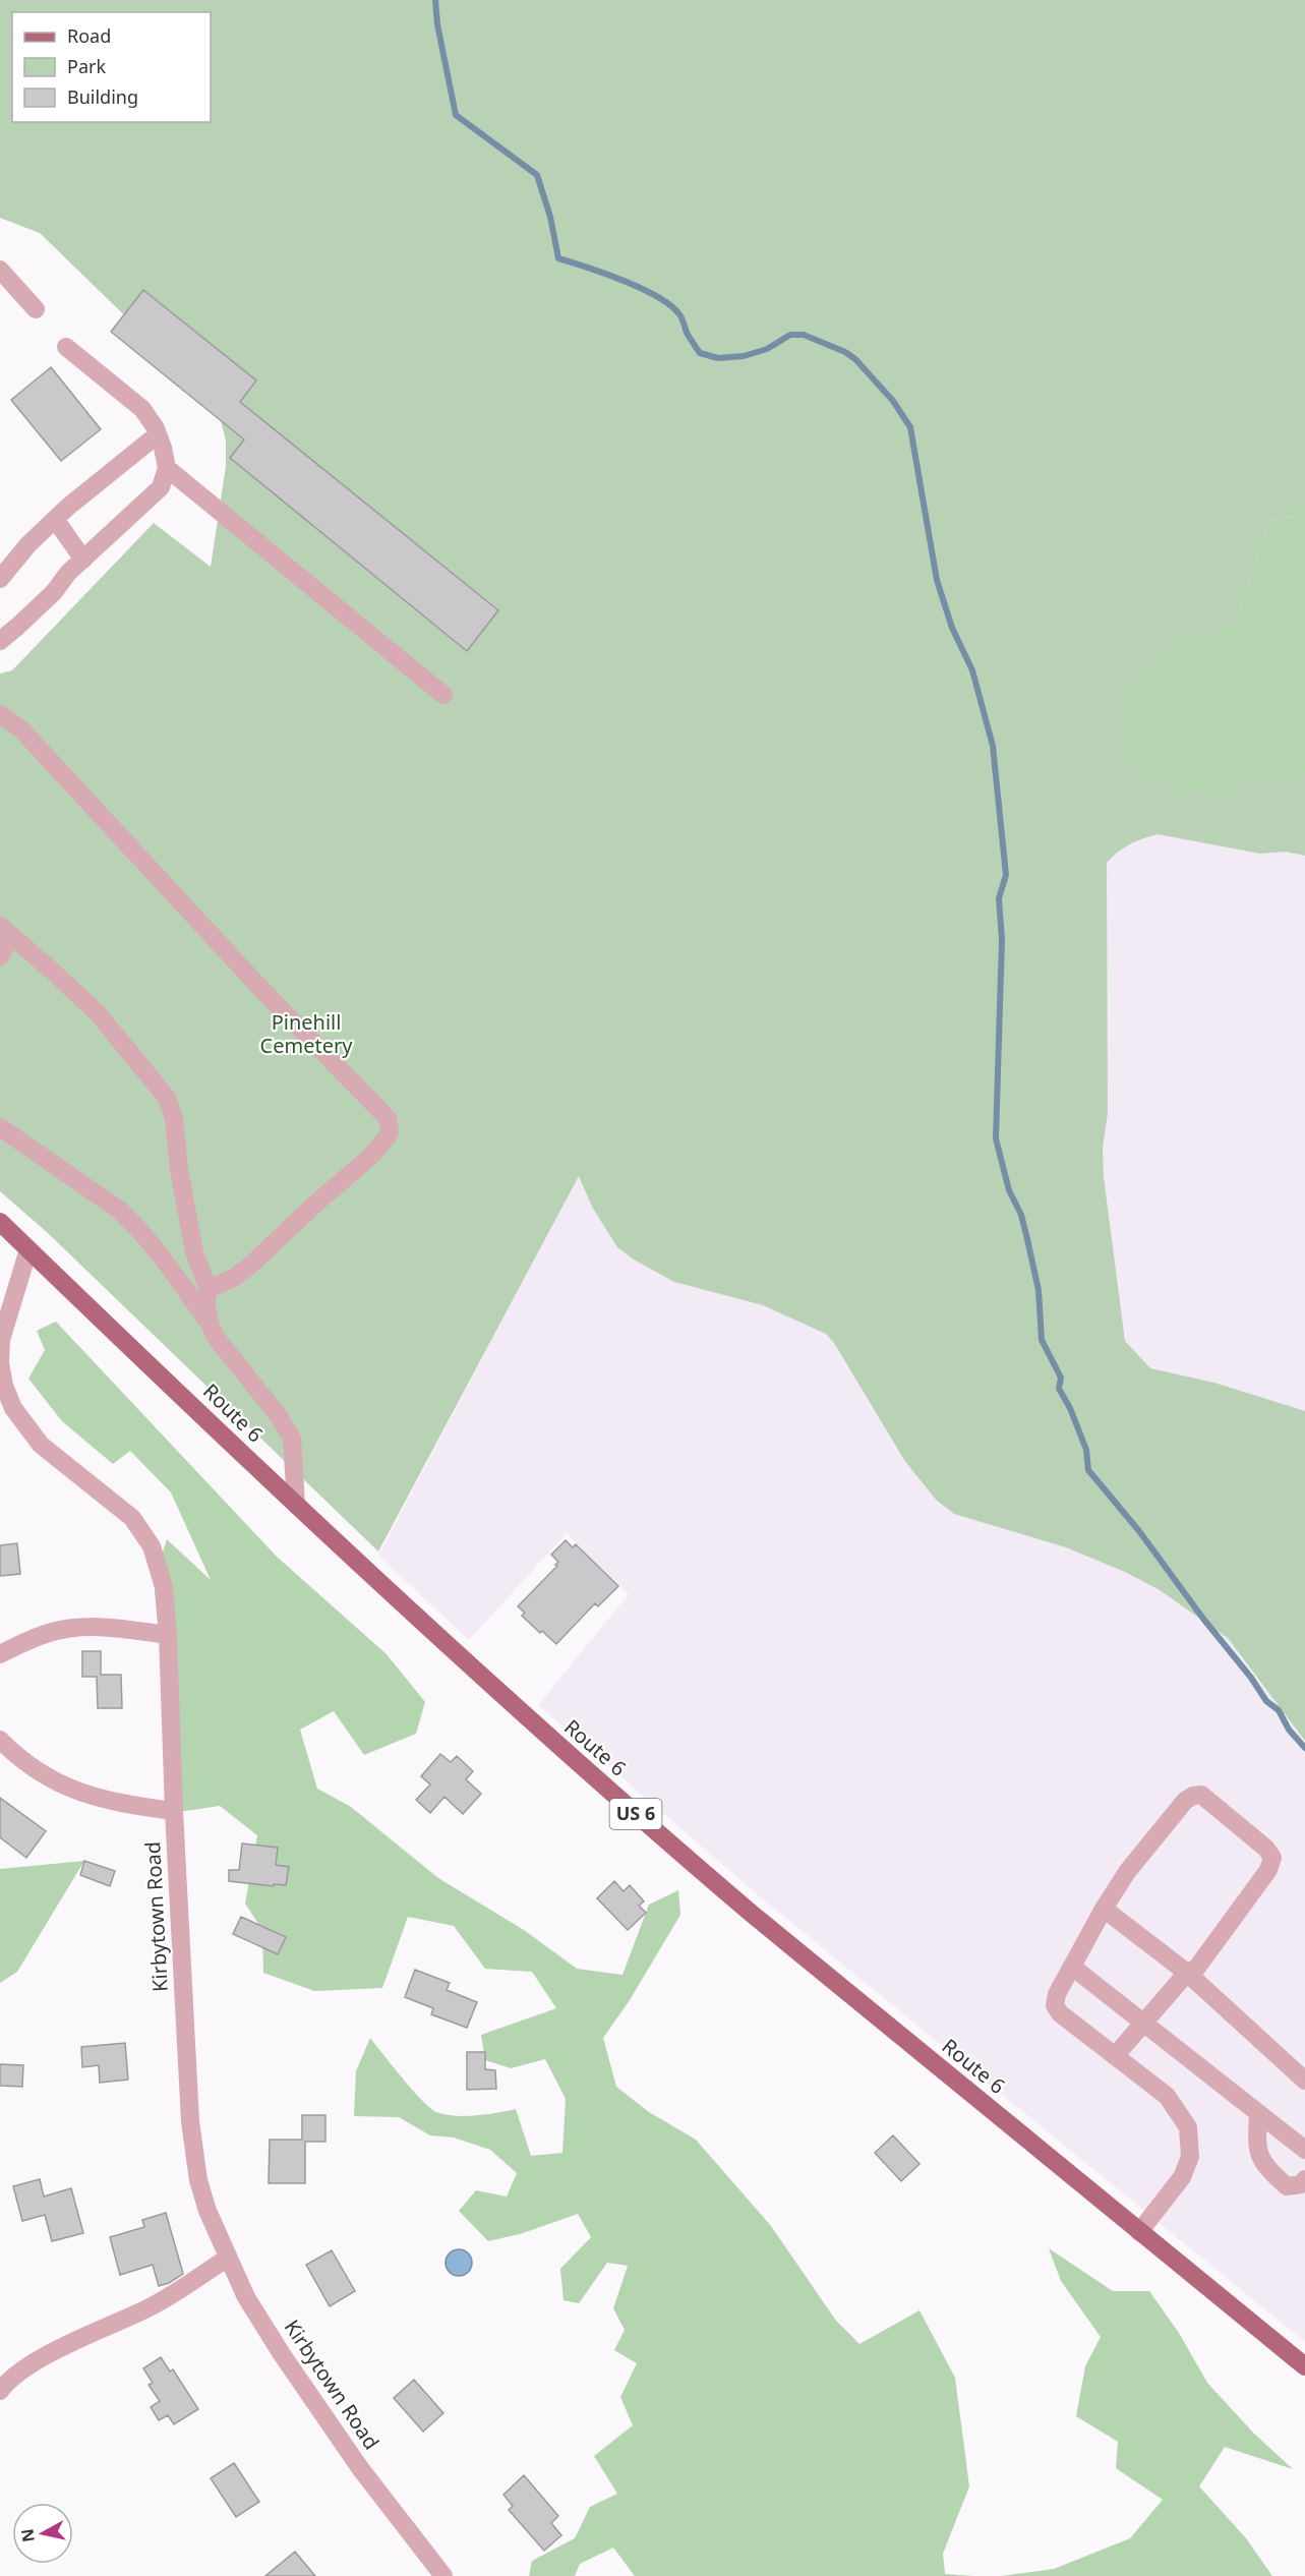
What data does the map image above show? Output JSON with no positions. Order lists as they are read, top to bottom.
{
  "streets": {
    "main road": ["Route 6", "US 6"],
    "street": ["Kirbytown Road"]
  },
  "crossings": [
    ["Route 6", "Kirbytown Road"]
  ],
  "parks": ["Pinehill Cemetery"],
  "legend": ["Road", "Park", "Building"],
  "north": "left"
}
